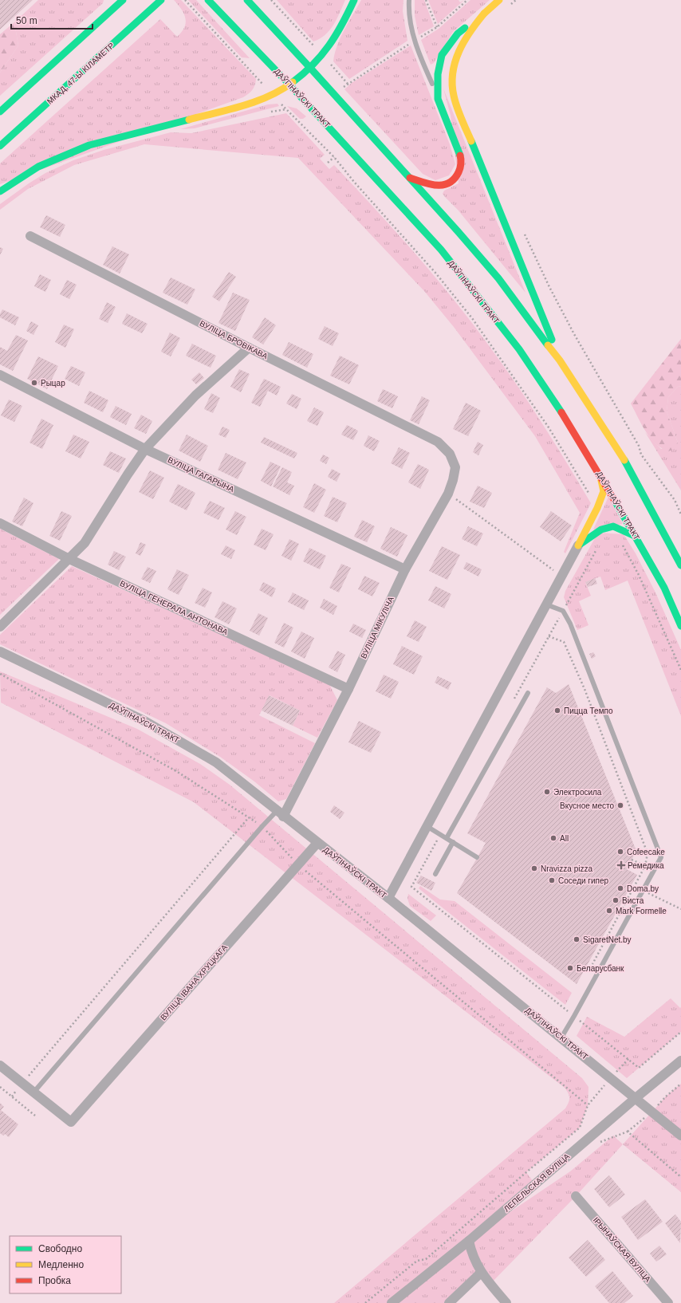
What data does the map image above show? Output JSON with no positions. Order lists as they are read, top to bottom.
{
  "streets": {
    "main road": ["МКАД, 47-Ы КІЛАМЕТР", "ДАЎГІНАЎСКІ ТРАКТ"],
    "street": [
      "ВУЛІЦА БРОВІКАВА",
      "ВУЛІЦА ГАГАРЫНА",
      "ВУЛІЦА ГЕНЕРАЛА АНТОНАВА",
      "ВУЛІЦА МІКУЛІЧА",
      "ВУЛІЦА ІВАНА ХРУЦКАГА",
      "ЛЕПЕЛЬСКАЯ ВУЛІЦА",
      "ІРЫНАЎСКАЯ ВУЛІЦА"
    ]
  },
  "crossings": [
    ["ДАЎГІНАЎСКІ ТРАКТ", "ВУЛІЦА МІКУЛІЧА"],
    ["ДАЎГІНАЎСКІ ТРАКТ", "ВУЛІЦА ІВАНА ХРУЦКАГА"],
    ["ДАЎГІНАЎСКІ ТРАКТ", "ЛЕПЕЛЬСКАЯ ВУЛІЦА"],
    ["ВУЛІЦА БРОВІКАВА", "ВУЛІЦА МІКУЛІЧА"],
    ["ВУЛІЦА ГАГАРЫНА", "ВУЛІЦА МІКУЛІЧА"],
    ["ВУЛІЦА ГЕНЕРАЛА АНТОНАВА", "ВУЛІЦА МІКУЛІЧА"]
  ],
  "places": {
    "other": [
      "Рыцар",
      "Пицца Темпо",
      "Электросила",
      "Вкусное место",
      "All",
      "Cofeecake",
      "Nravizza pizza",
      "Соседи гипер",
      "Doma.by",
      "Виста",
      "Mark Formelle",
      "SigaretNet.by",
      "Беларусбанк"
    ],
    "health": ["Ремедика"]
  },
  "legend": ["Свободно", "Медленно", "Пробка"],
  "scale_bar": "50 m"
}
